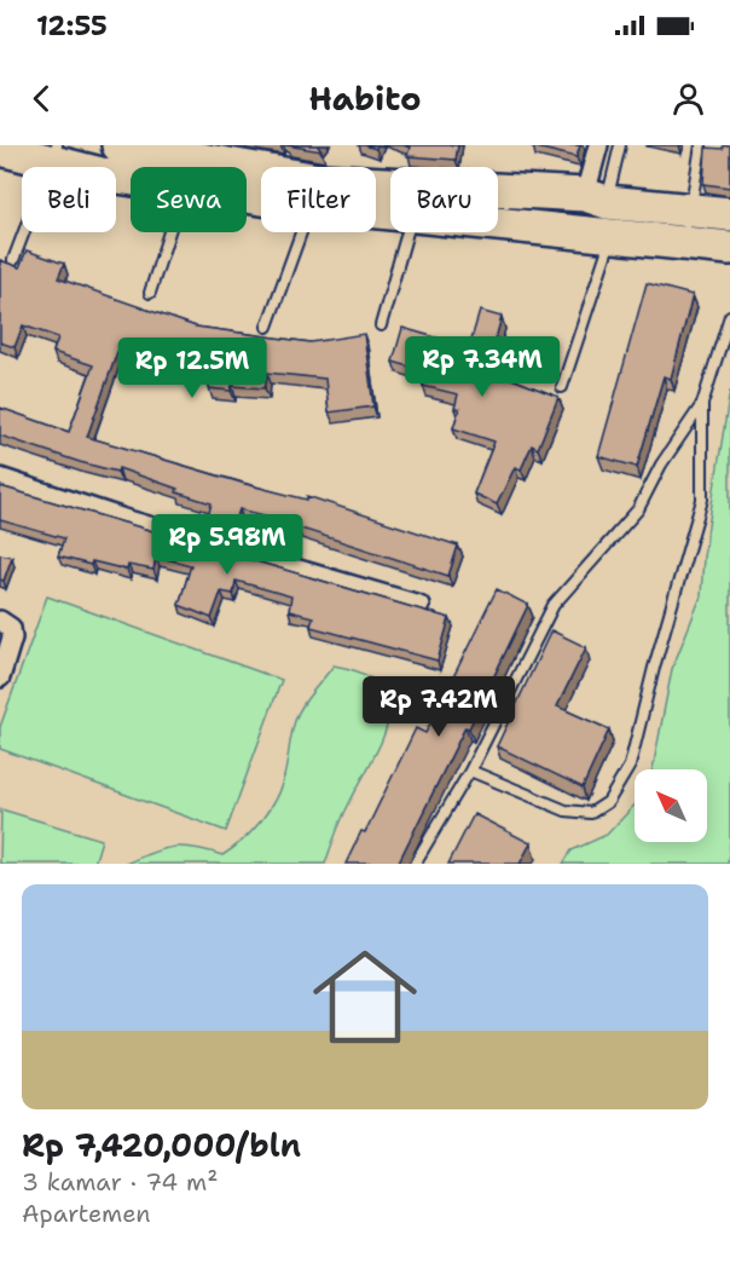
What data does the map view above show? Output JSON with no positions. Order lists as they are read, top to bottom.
{
  "north": "top left",
  "page": {
    "status": "12:55",
    "header": "Habito",
    "chip": [
      "Beli",
      "Sewa",
      "Filter",
      "Baru"
    ],
    "price": [
      "Rp 7.34M",
      "Rp 12.5M",
      "Rp 5.98M",
      "Rp 7.42M"
    ],
    "list": [
      {
        "name": "Rp 7,420,000/bln",
        "note": "3 kamar · 74 m² · Apartemen"
      }
    ]
  }
}
